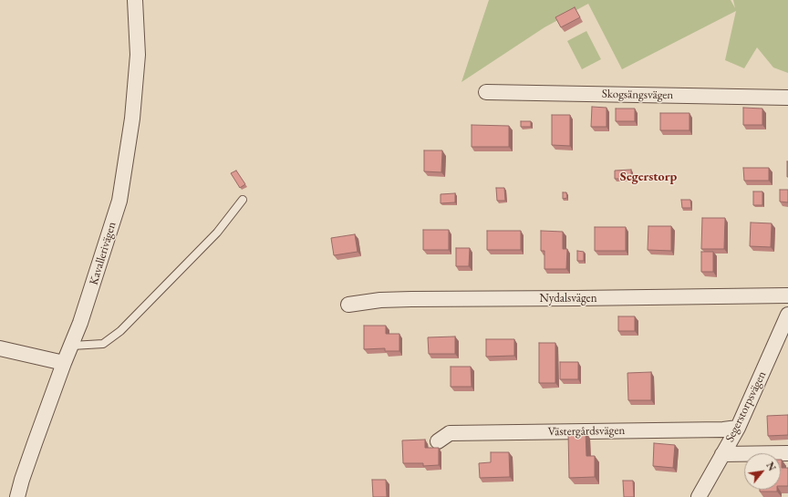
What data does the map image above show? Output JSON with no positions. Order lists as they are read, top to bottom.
{
  "streets": {
    "street": [
      "Skogsängsvägen",
      "Kavallerivägen",
      "Nydalsvägen",
      "Segerstorpsvägen",
      "Västergårdsvägen"
    ]
  },
  "crossings": [
    ["Segerstorpsvägen", "Västergårdsvägen"]
  ],
  "districts": ["Segerstorp"],
  "north": "top right"
}
